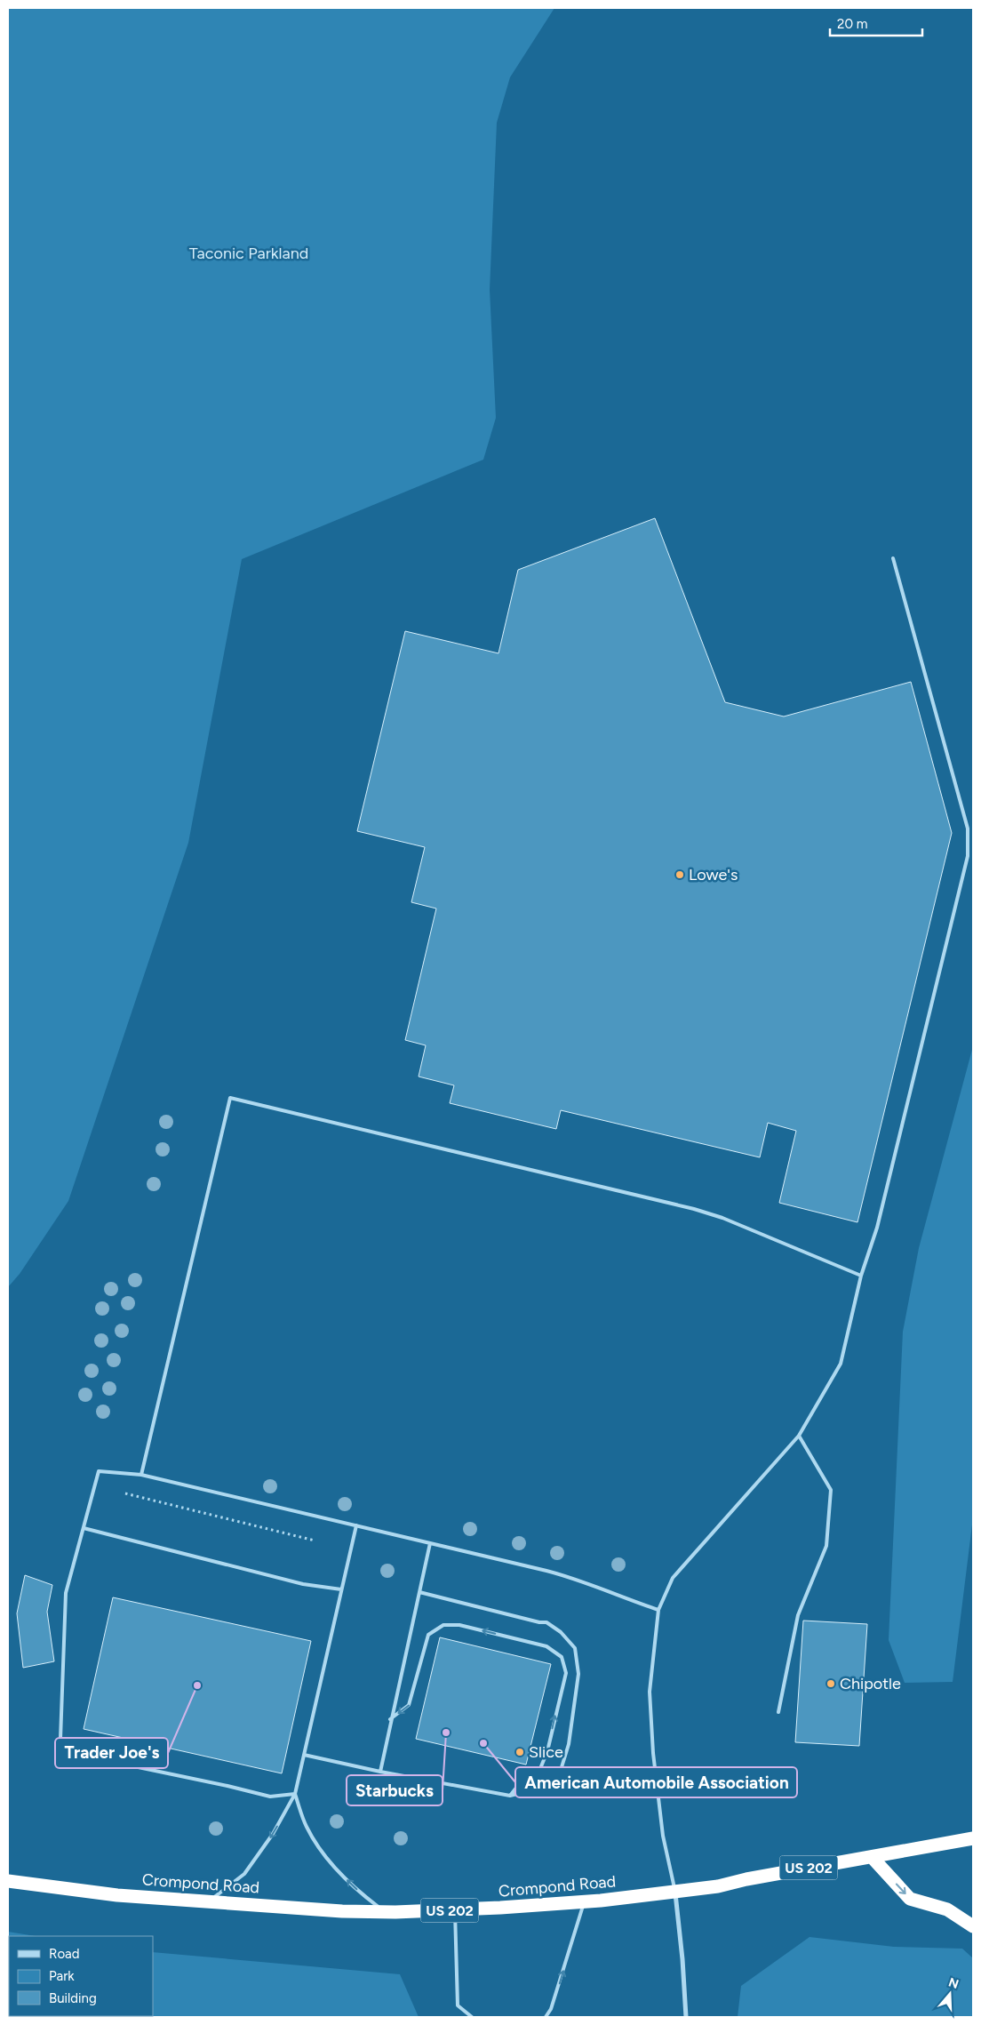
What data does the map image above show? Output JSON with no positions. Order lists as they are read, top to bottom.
{
  "streets": {
    "highway": ["US 202", "Crompond Road"]
  },
  "parks": ["Taconic Parkland"],
  "places": [
    "Lowe's",
    "Chipotle",
    "Trader Joe's",
    "Starbucks",
    "American Automobile Association",
    "Slice"
  ],
  "legend": ["Road", "Park", "Building"],
  "scale_bar": "20 m",
  "north": "top"
}
